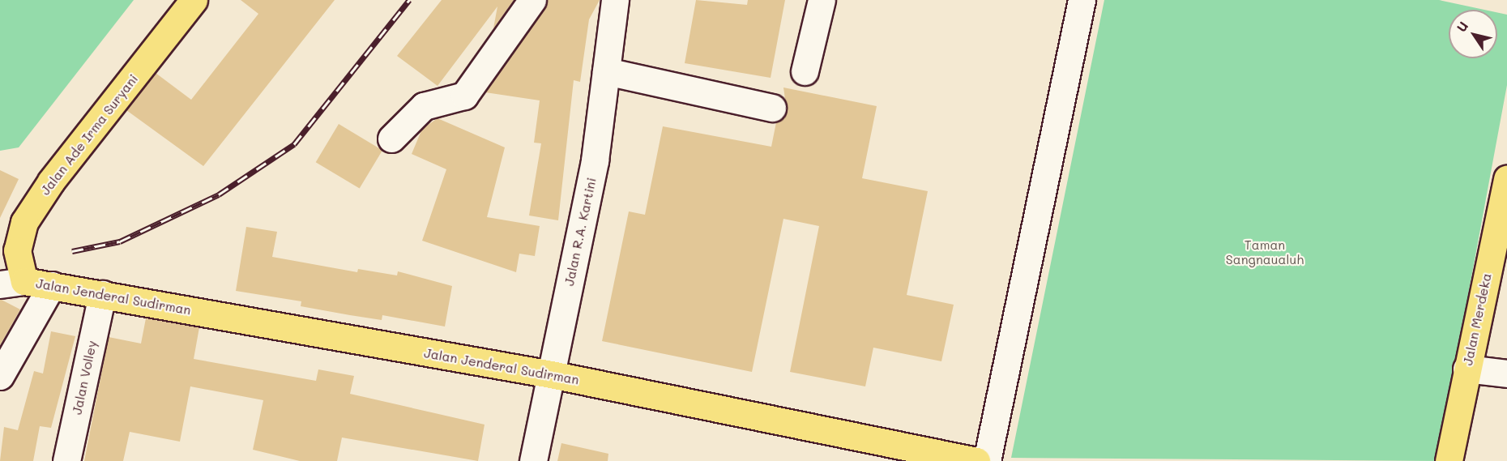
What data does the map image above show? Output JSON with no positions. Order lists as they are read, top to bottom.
{
  "streets": {
    "main road": ["Jalan Ade Irma Suryani", "Jalan Jenderal Sudirman", "Jalan Merdeka"],
    "street": ["Jalan R.A. Kartini", "Jalan Volley"]
  },
  "crossings": [
    ["Jalan Ade Irma Suryani", "Jalan Jenderal Sudirman"],
    ["Jalan R.A. Kartini", "Jalan Jenderal Sudirman"],
    ["Jalan Jenderal Sudirman", "Jalan Volley"]
  ],
  "parks": ["Taman Sangnaualuh"],
  "north": "top left"
}
